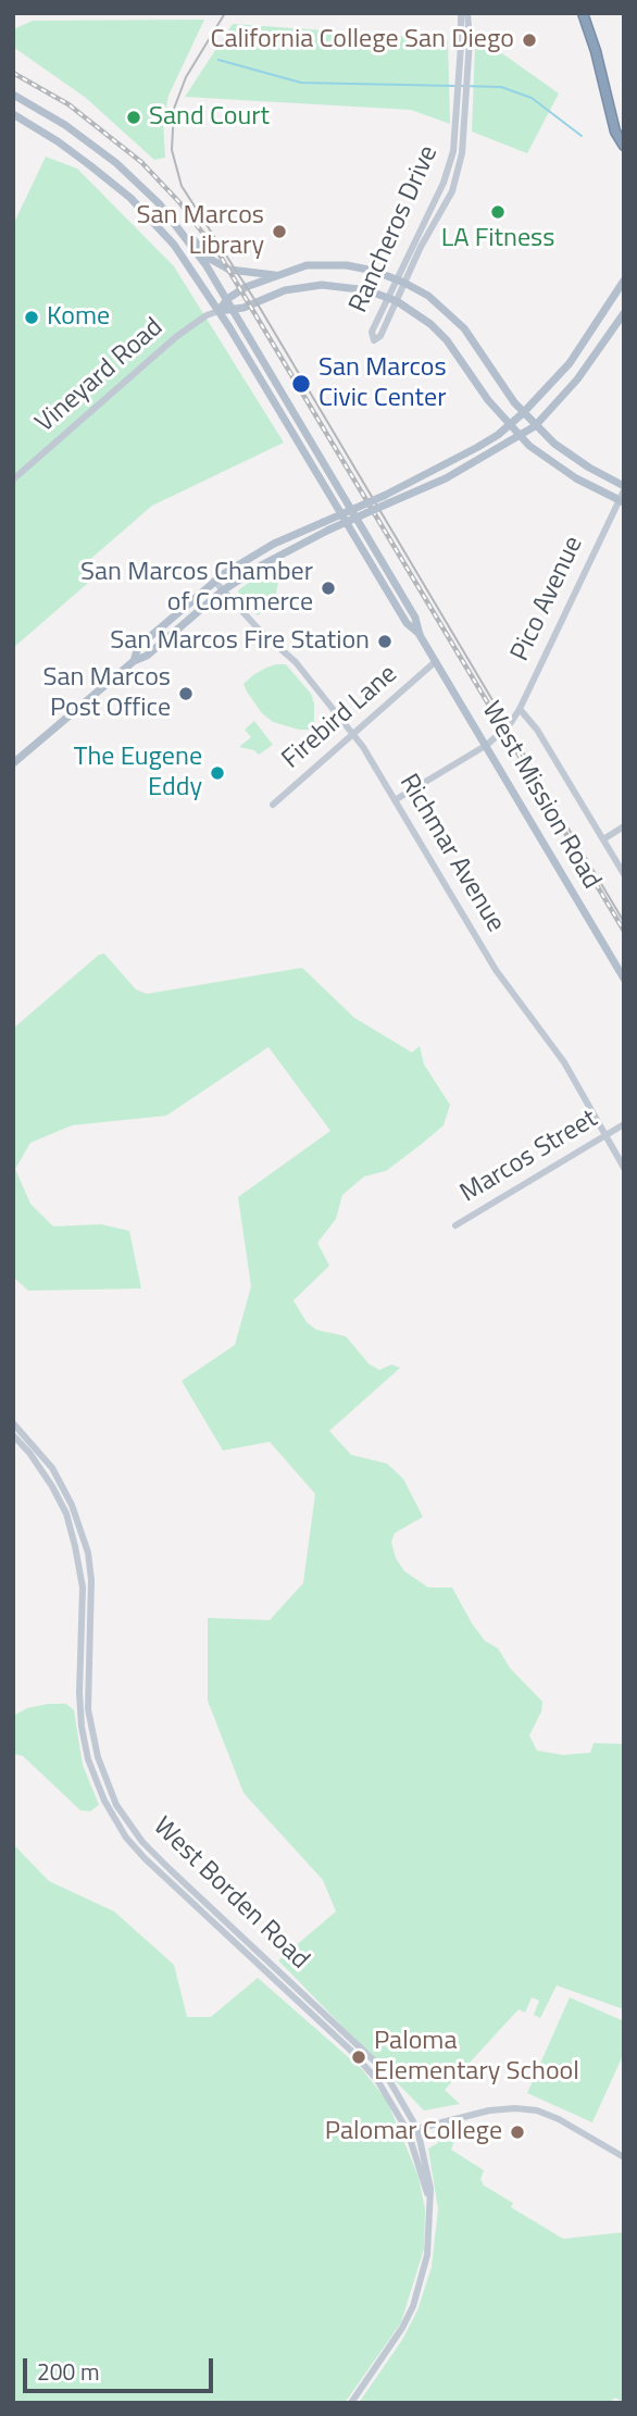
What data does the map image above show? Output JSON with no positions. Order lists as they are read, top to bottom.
{
  "streets": {
    "main road": [
      "Rancheros Drive",
      "Vineyard Road",
      "Pico Avenue",
      "Firebird Lane",
      "West Mission Road",
      "Richmar Avenue",
      "Marcos Street",
      "West Borden Road"
    ]
  },
  "crossings": [
    ["Vineyard Road", "West Mission Road"],
    ["Pico Avenue", "West Mission Road"],
    ["Pico Avenue", "Richmar Avenue"],
    ["Firebird Lane", "West Mission Road"],
    ["Firebird Lane", "Richmar Avenue"],
    ["Richmar Avenue", "Marcos Street"]
  ],
  "places": [
    "California College San Diego",
    "Sand Court",
    "LA Fitness",
    "San Marcos Library",
    "Kome",
    "San Marcos Civic Center",
    "San Marcos Chamber of Commerce",
    "San Marcos Fire Station",
    "San Marcos Post Office",
    "The Eugene Eddy",
    "Paloma Elementary School",
    "Palomar College"
  ],
  "scale_bar": "200 m"
}
